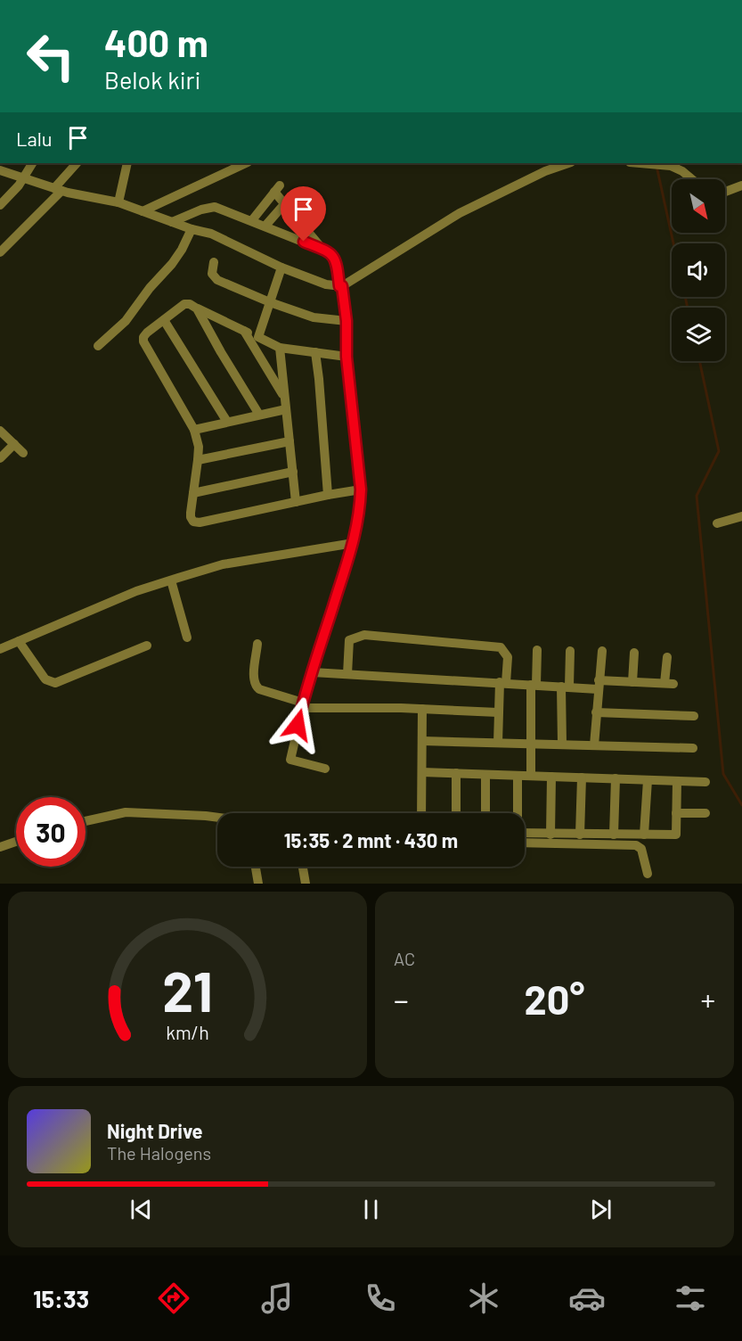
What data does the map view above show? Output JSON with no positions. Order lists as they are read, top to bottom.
{
  "north": "bottom right",
  "page": {
    "turn": ["400 m", "Belok kiri"],
    "then": "Lalu",
    "limit": "30",
    "trip": "15:35 · 2 mnt · 430 m",
    "tile": "AC",
    "heat": ["−", "20°", "+"],
    "song": ["Night Drive", "The Halogens"],
    "tabs": "15:33",
    "gauge": ["21", "km/h"]
  }
}
